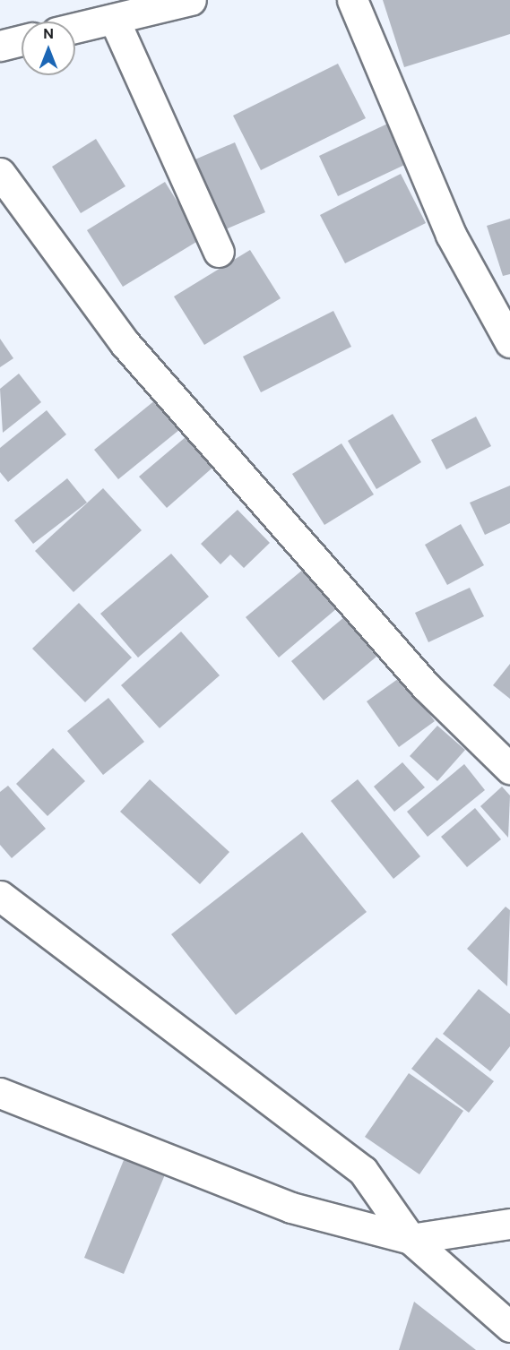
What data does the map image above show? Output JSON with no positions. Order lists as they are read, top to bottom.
{
  "north": "top"
}
